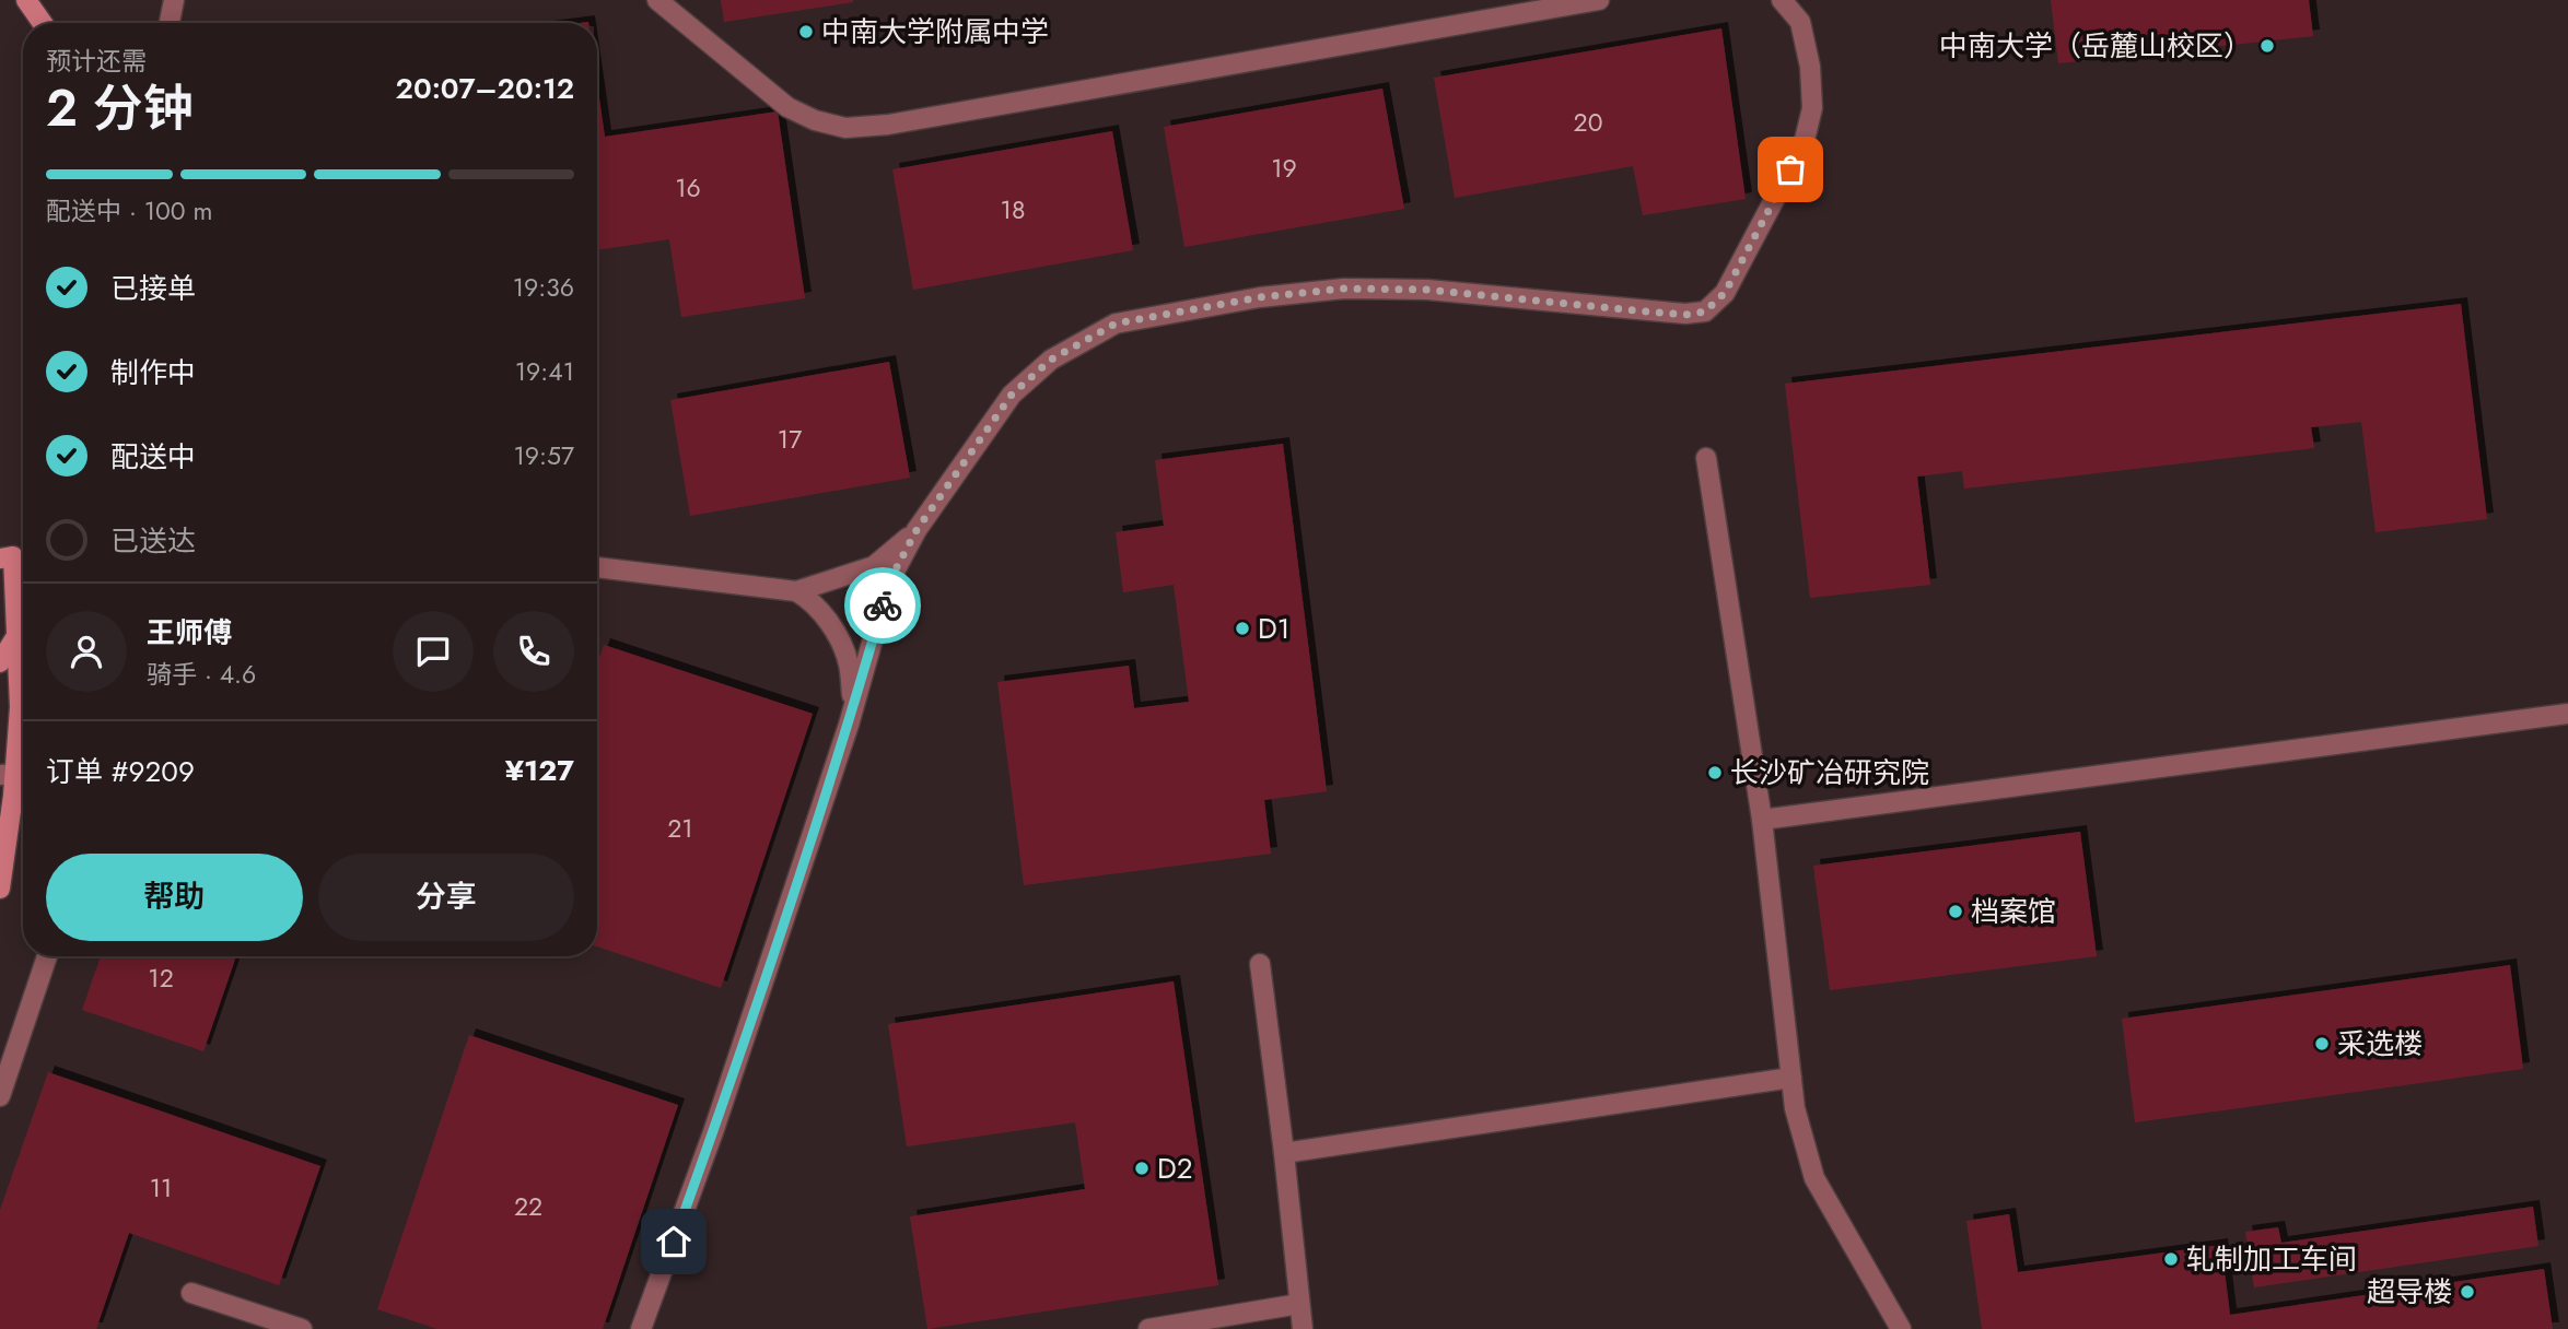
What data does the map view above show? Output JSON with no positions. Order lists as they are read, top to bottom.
{
  "places": [
    "中南大学附属中学",
    "中南大学（岳麓山校区）",
    "D1",
    "长沙矿冶研究院",
    "档案馆",
    "采选楼",
    "D2",
    "轧制加工车间",
    "超导楼"
  ],
  "house_numbers": [
    "20",
    "19",
    "16",
    "18",
    "17",
    "21",
    "12",
    "11",
    "22"
  ],
  "page": {
    "heading": ["2 分钟", "预计还需", "20:07–20:12"],
    "panel": [
      "王师傅",
      "骑手 · 4.6",
      "订单 #9209",
      "¥127"
    ],
    "bar": "配送中 · 100 m",
    "list": [
      ["已接单", "19:36"],
      ["制作中", "19:41"],
      ["配送中", "19:57"],
      "已送达"
    ],
    "buttons": ["帮助", "分享"]
  }
}
